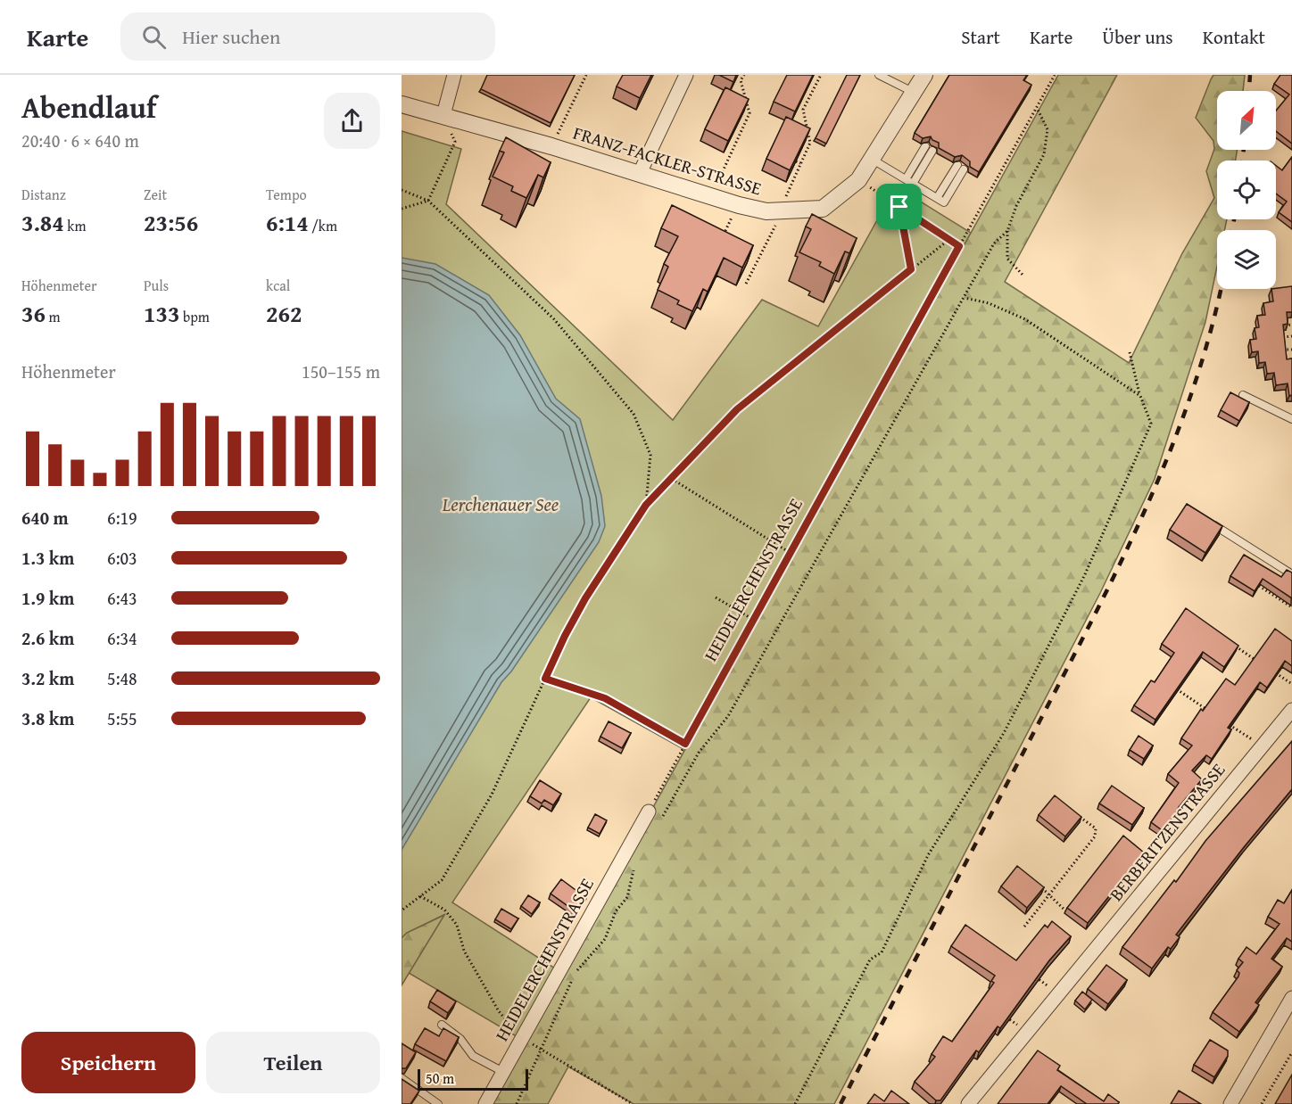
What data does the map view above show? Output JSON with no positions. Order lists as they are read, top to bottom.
{
  "streets": {
    "street": ["FRANZ-FACKLER-STRASSE", "HEIDELERCHENSTRASSE", "BERBERITZENSTRASSE"]
  },
  "water": ["Lerchenauer See"],
  "scale_bar": "50 m",
  "north": "top right",
  "page": {
    "header": "Karte",
    "search": "Hier suchen",
    "nav": [
      "Start",
      "Karte",
      "Über uns",
      "Kontakt"
    ],
    "heading": ["Abendlauf", "20:40 · 6 × 640 m"],
    "stats": [
      ["Distanz", "3.84 km"],
      ["Zeit", "23:56"],
      ["Tempo", "6:14 /km"],
      ["Höhenmeter", "36 m"],
      ["Puls", "133 bpm"],
      ["kcal", "262"]
    ],
    "chart": ["Höhenmeter", "150–155 m"],
    "list": [
      {
        "name": "640 m",
        "note": "6:19"
      },
      {
        "name": "1.3 km",
        "note": "6:03"
      },
      {
        "name": "1.9 km",
        "note": "6:43"
      },
      {
        "name": "2.6 km",
        "note": "6:34"
      },
      {
        "name": "3.2 km",
        "note": "5:48"
      },
      {
        "name": "3.8 km",
        "note": "5:55"
      }
    ],
    "buttons": ["Speichern", "Teilen"],
    "scale": "50 m"
  }
}
